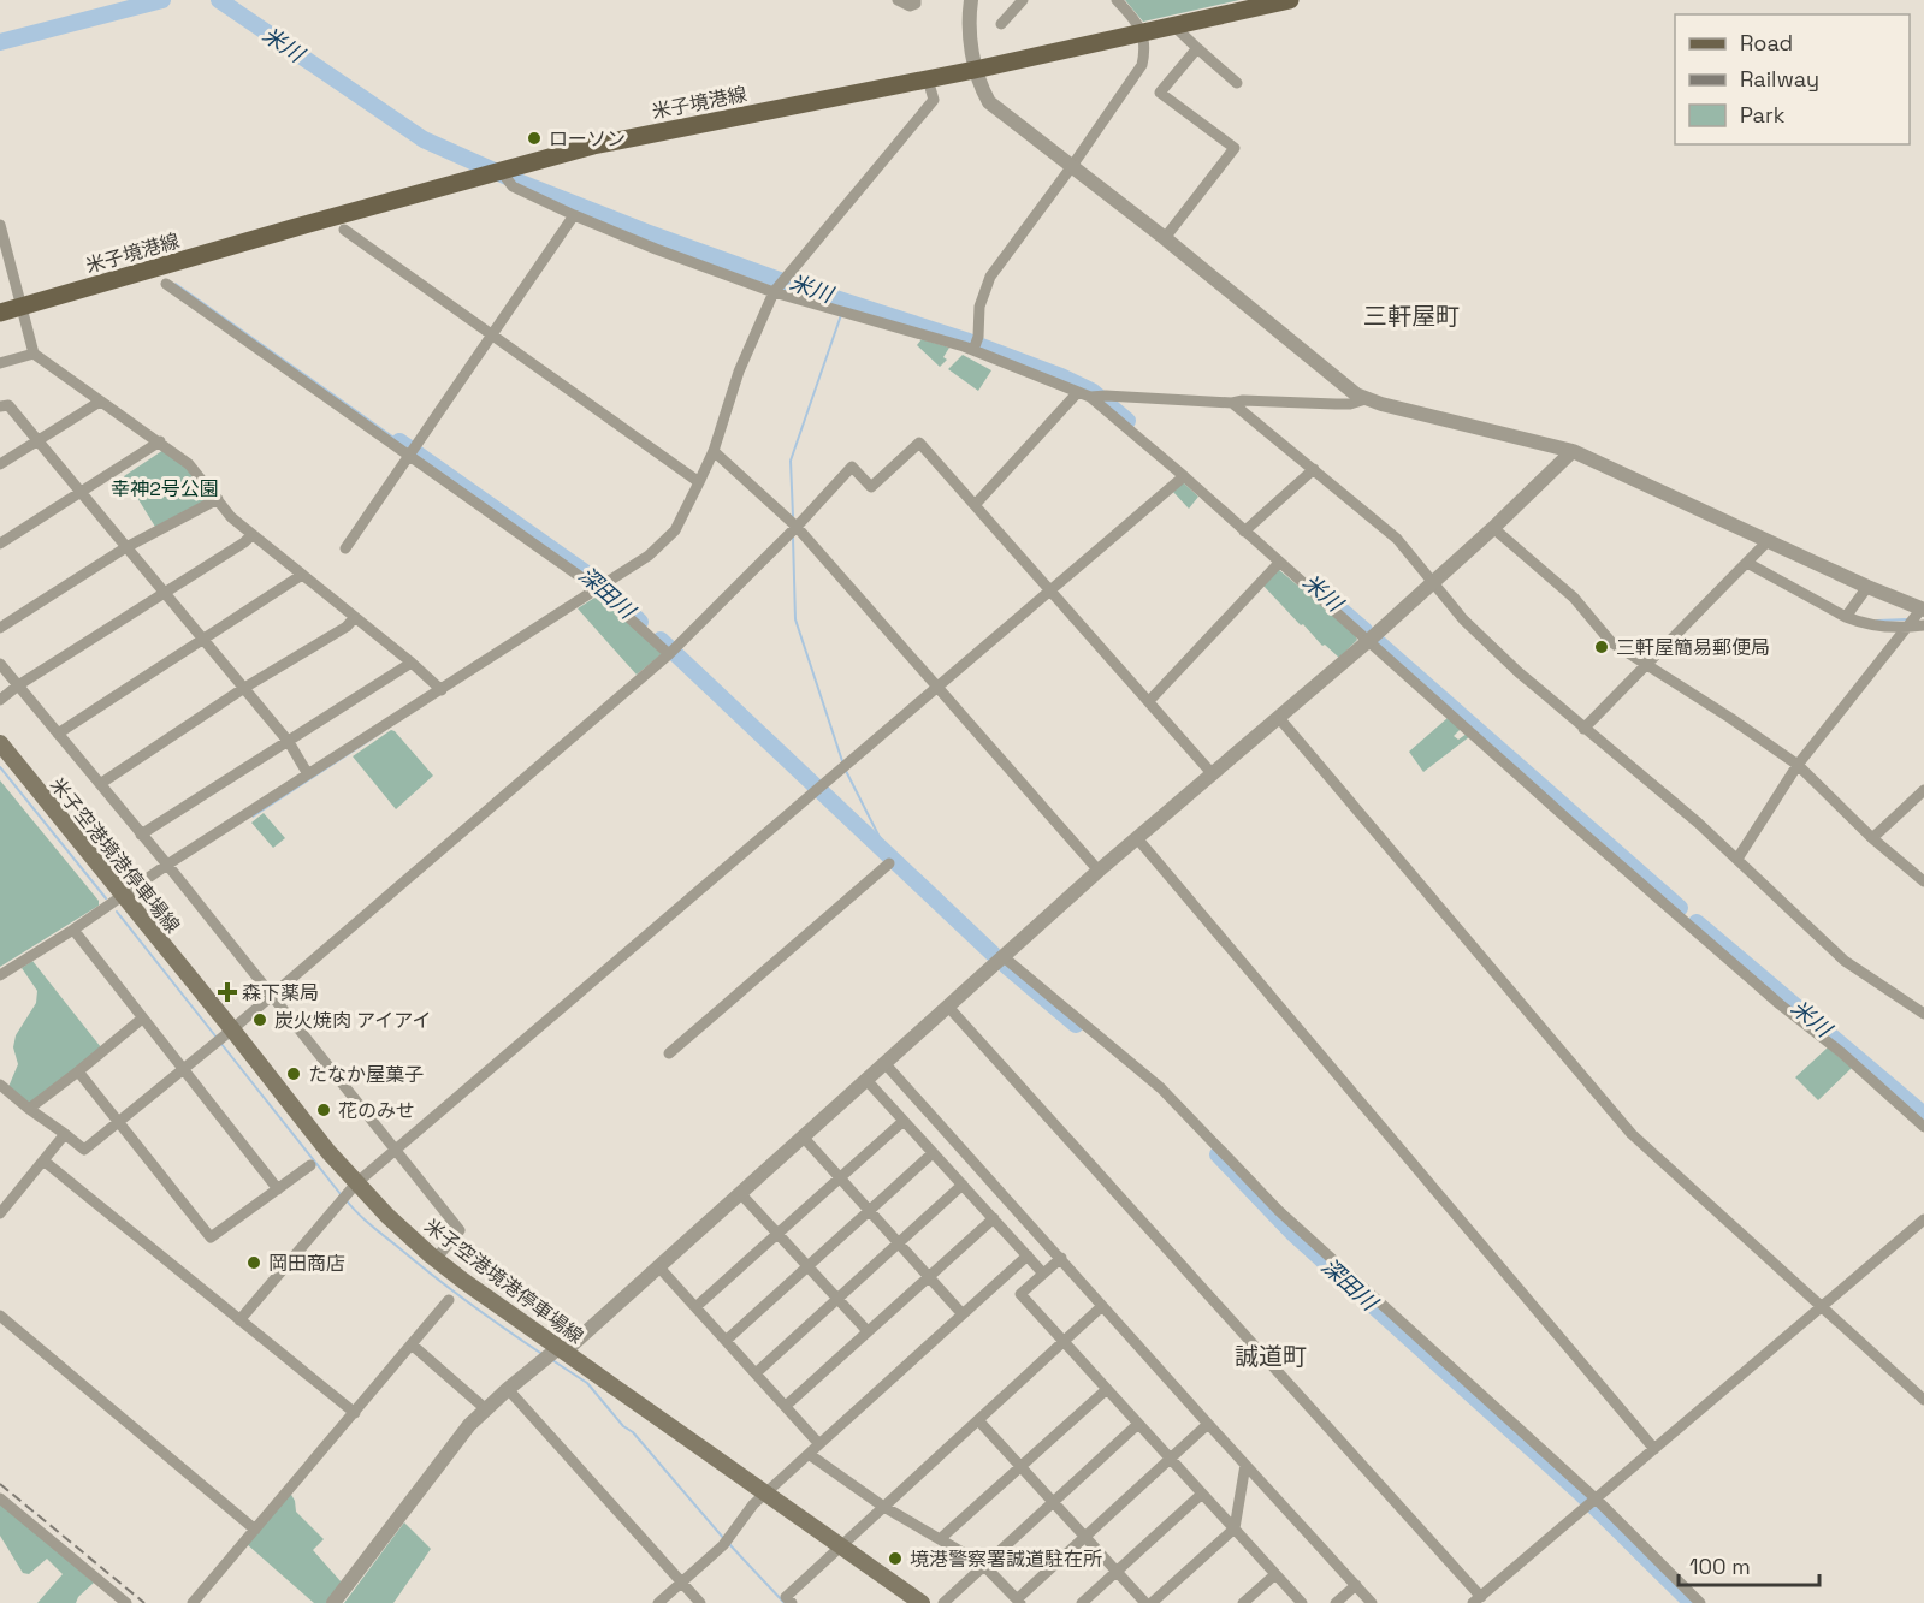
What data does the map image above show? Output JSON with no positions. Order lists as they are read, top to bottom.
{
  "streets": {
    "main road": ["米子境港線", "米子空港境港停車場線"]
  },
  "districts": ["三軒屋町", "誠道町"],
  "water": ["米川", "深田川"],
  "parks": ["幸神2号公園"],
  "places": {
    "other": [
      "ローソン",
      "三軒屋簡易郵便局",
      "炭火焼肉 アイアイ",
      "たなか屋菓子",
      "花のみせ",
      "岡田商店",
      "境港警察署誠道駐在所"
    ],
    "health": ["森下薬局"]
  },
  "legend": ["Road", "Railway", "Park"],
  "scale_bar": "100 m"
}
